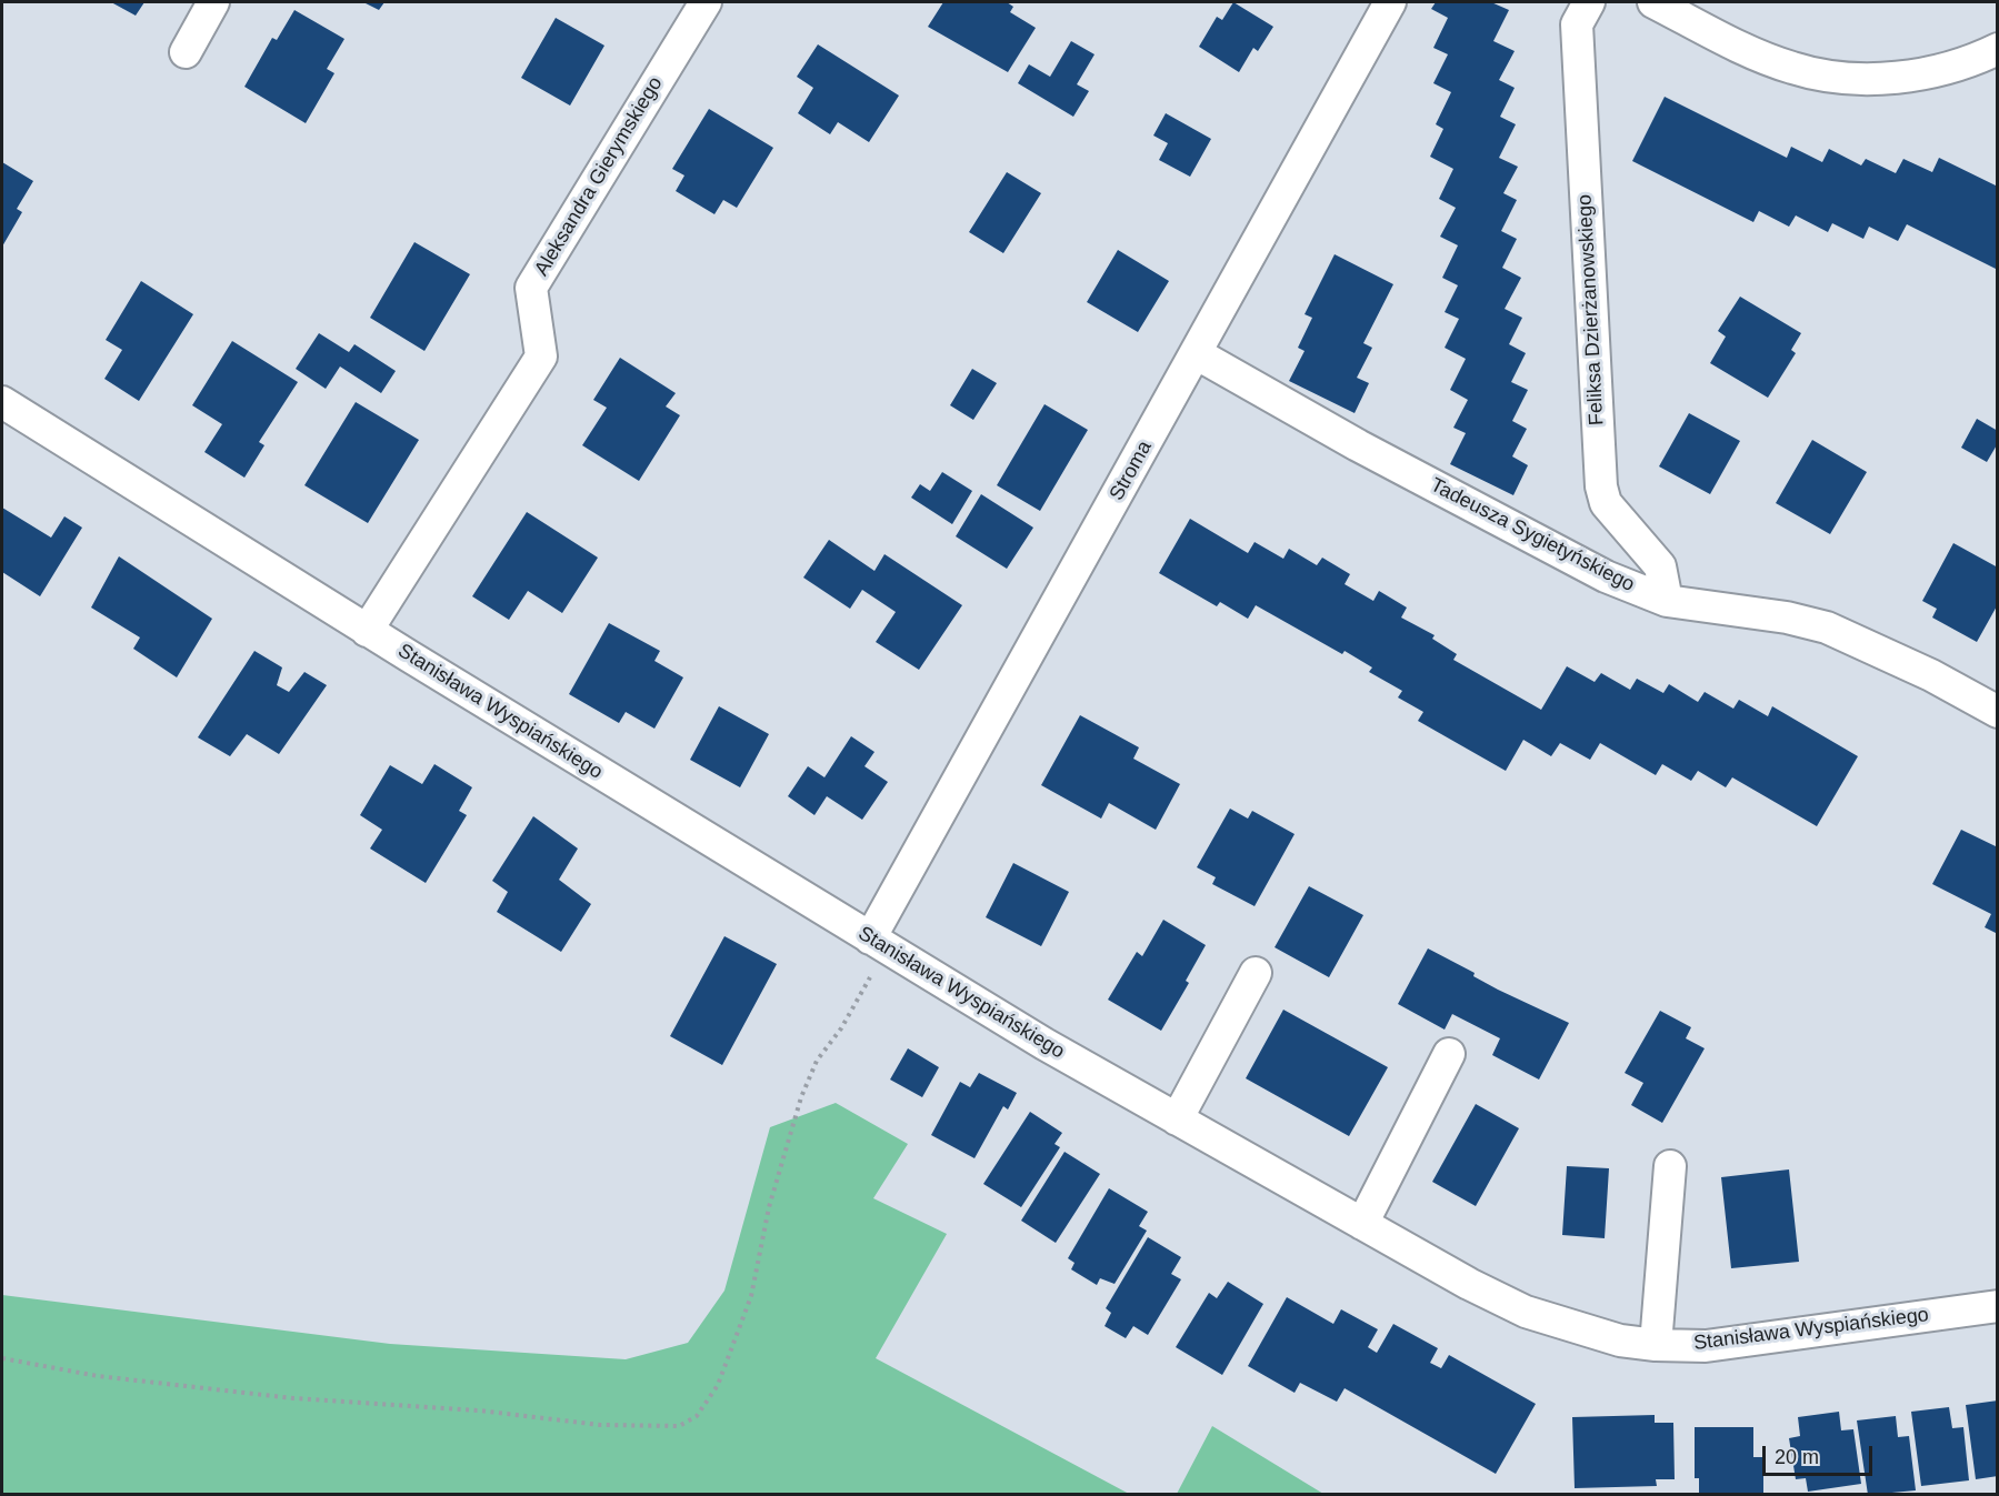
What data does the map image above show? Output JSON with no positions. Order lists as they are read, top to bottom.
{
  "streets": {
    "street": [
      "Aleksandra Gierymskiego",
      "Feliksa Dzierżanowskiego",
      "Stroma",
      "Tadeusza Sygietyńskiego",
      "Stanisława Wyspiańskiego"
    ]
  },
  "crossings": [
    ["Aleksandra Gierymskiego", "Stanisława Wyspiańskiego"],
    ["Feliksa Dzierżanowskiego", "Tadeusza Sygietyńskiego"],
    ["Stroma", "Tadeusza Sygietyńskiego"],
    ["Stroma", "Stanisława Wyspiańskiego"]
  ],
  "scale_bar": "20 m"
}
